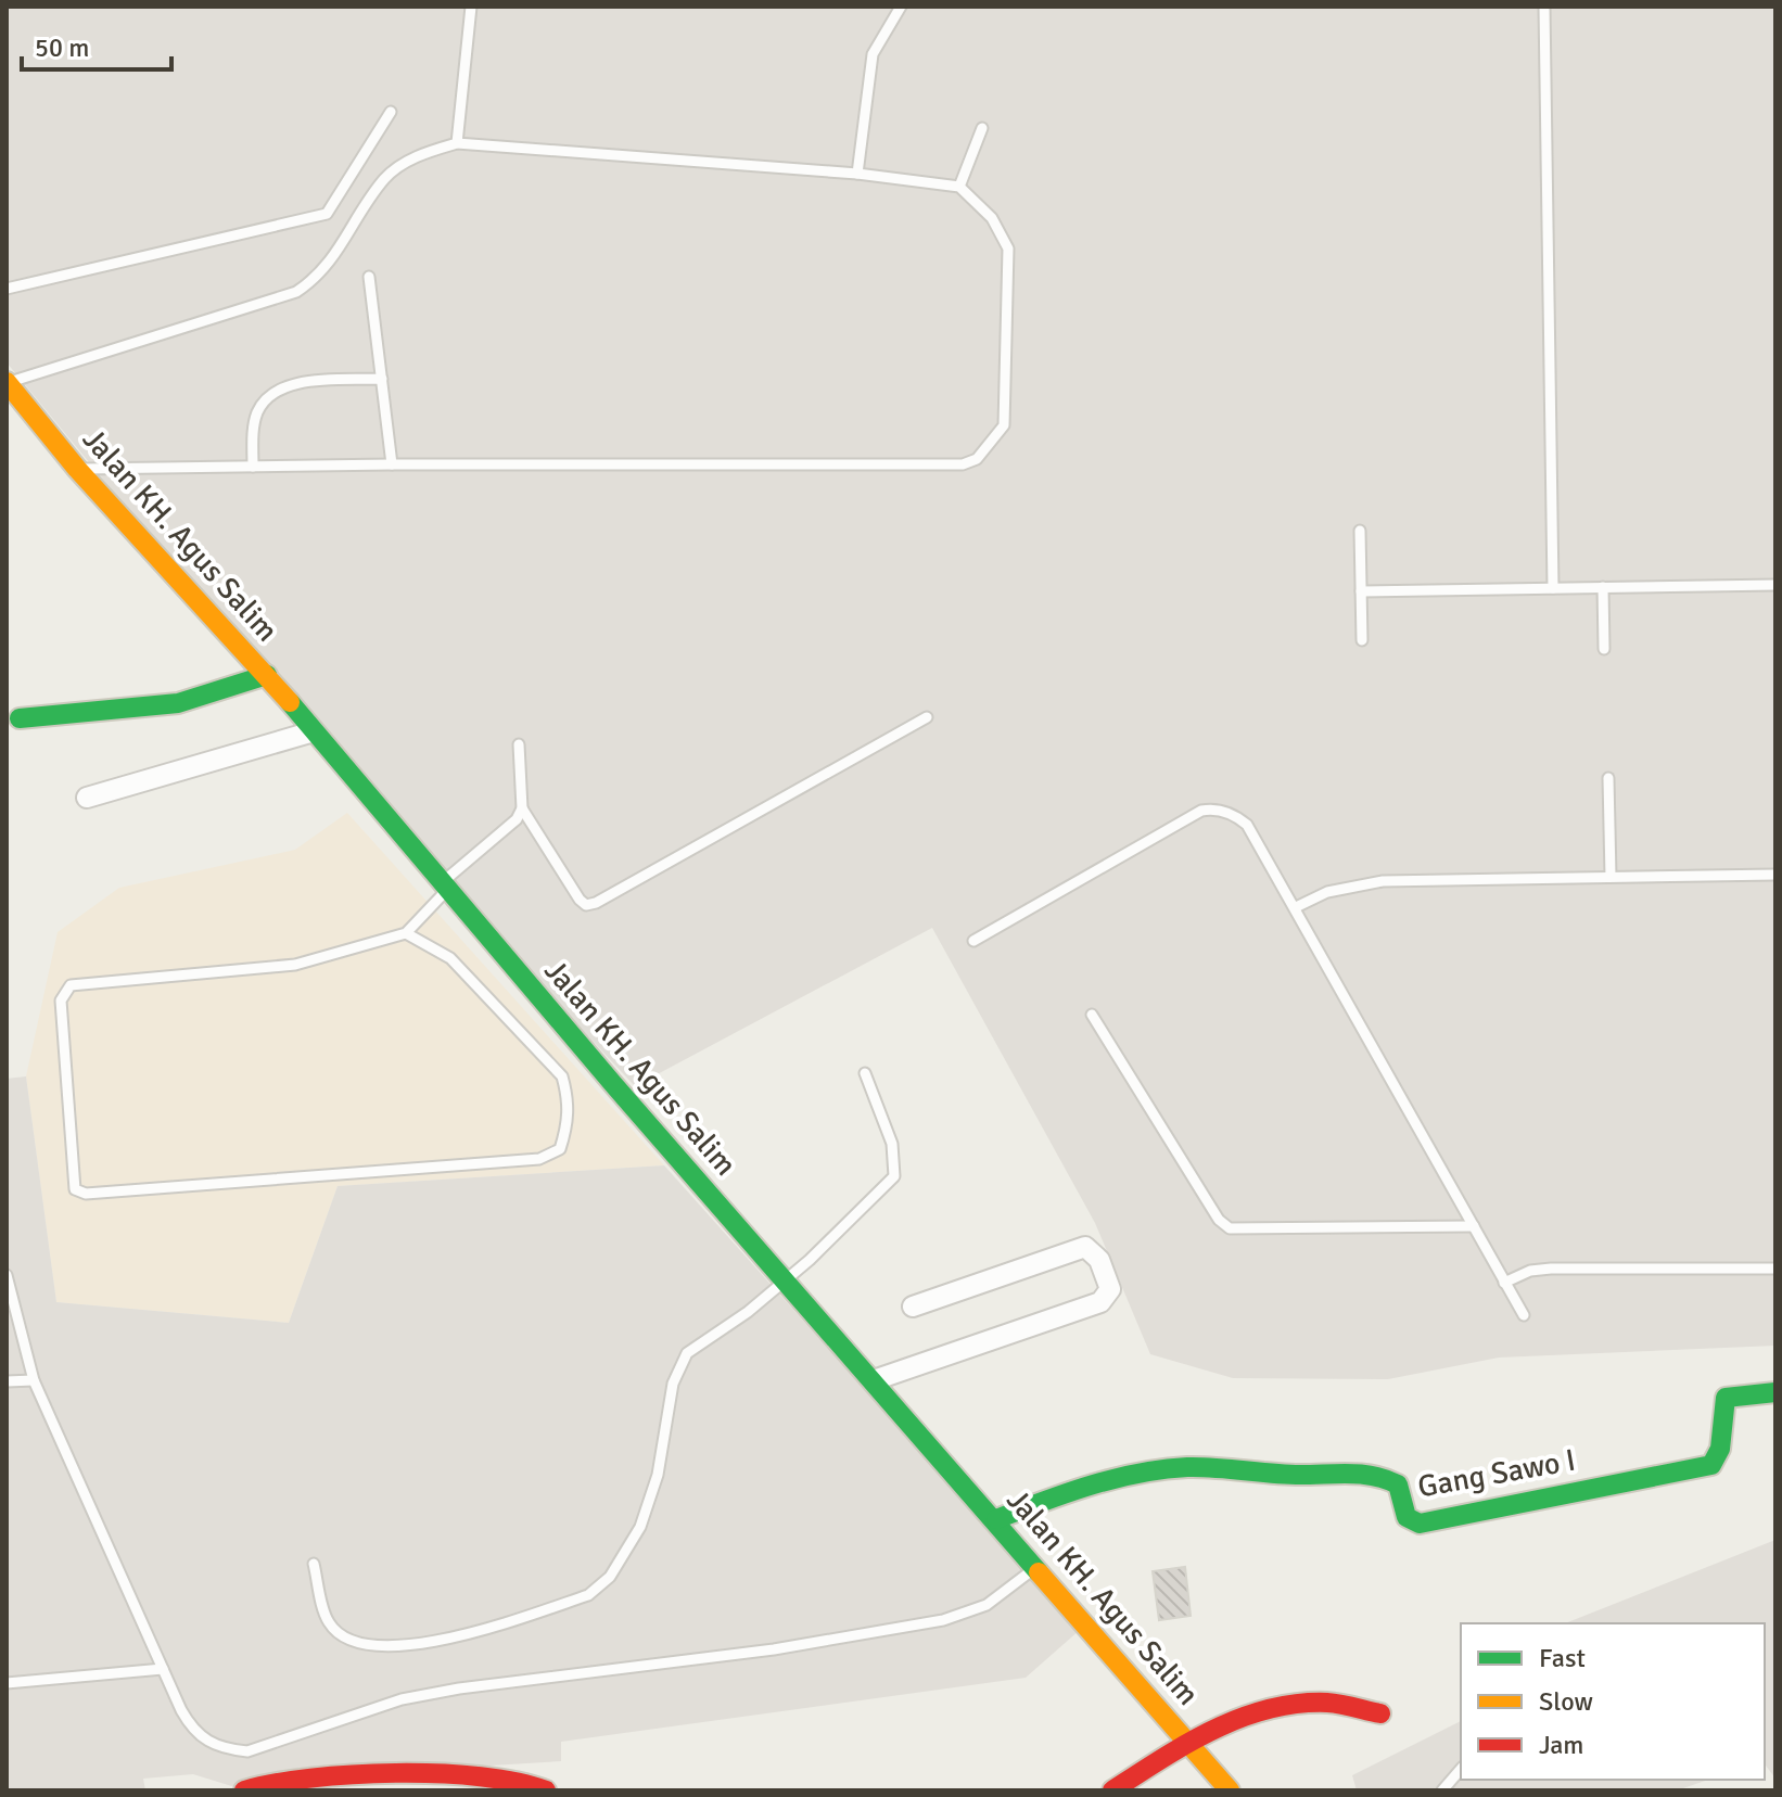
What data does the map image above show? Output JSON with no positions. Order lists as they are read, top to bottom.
{
  "streets": {
    "street": ["Jalan KH. Agus Salim", "Gang Sawo I"]
  },
  "crossings": [
    ["Jalan KH. Agus Salim", "Gang Sawo I"]
  ],
  "legend": ["Fast", "Slow", "Jam"],
  "scale_bar": "50 m"
}
